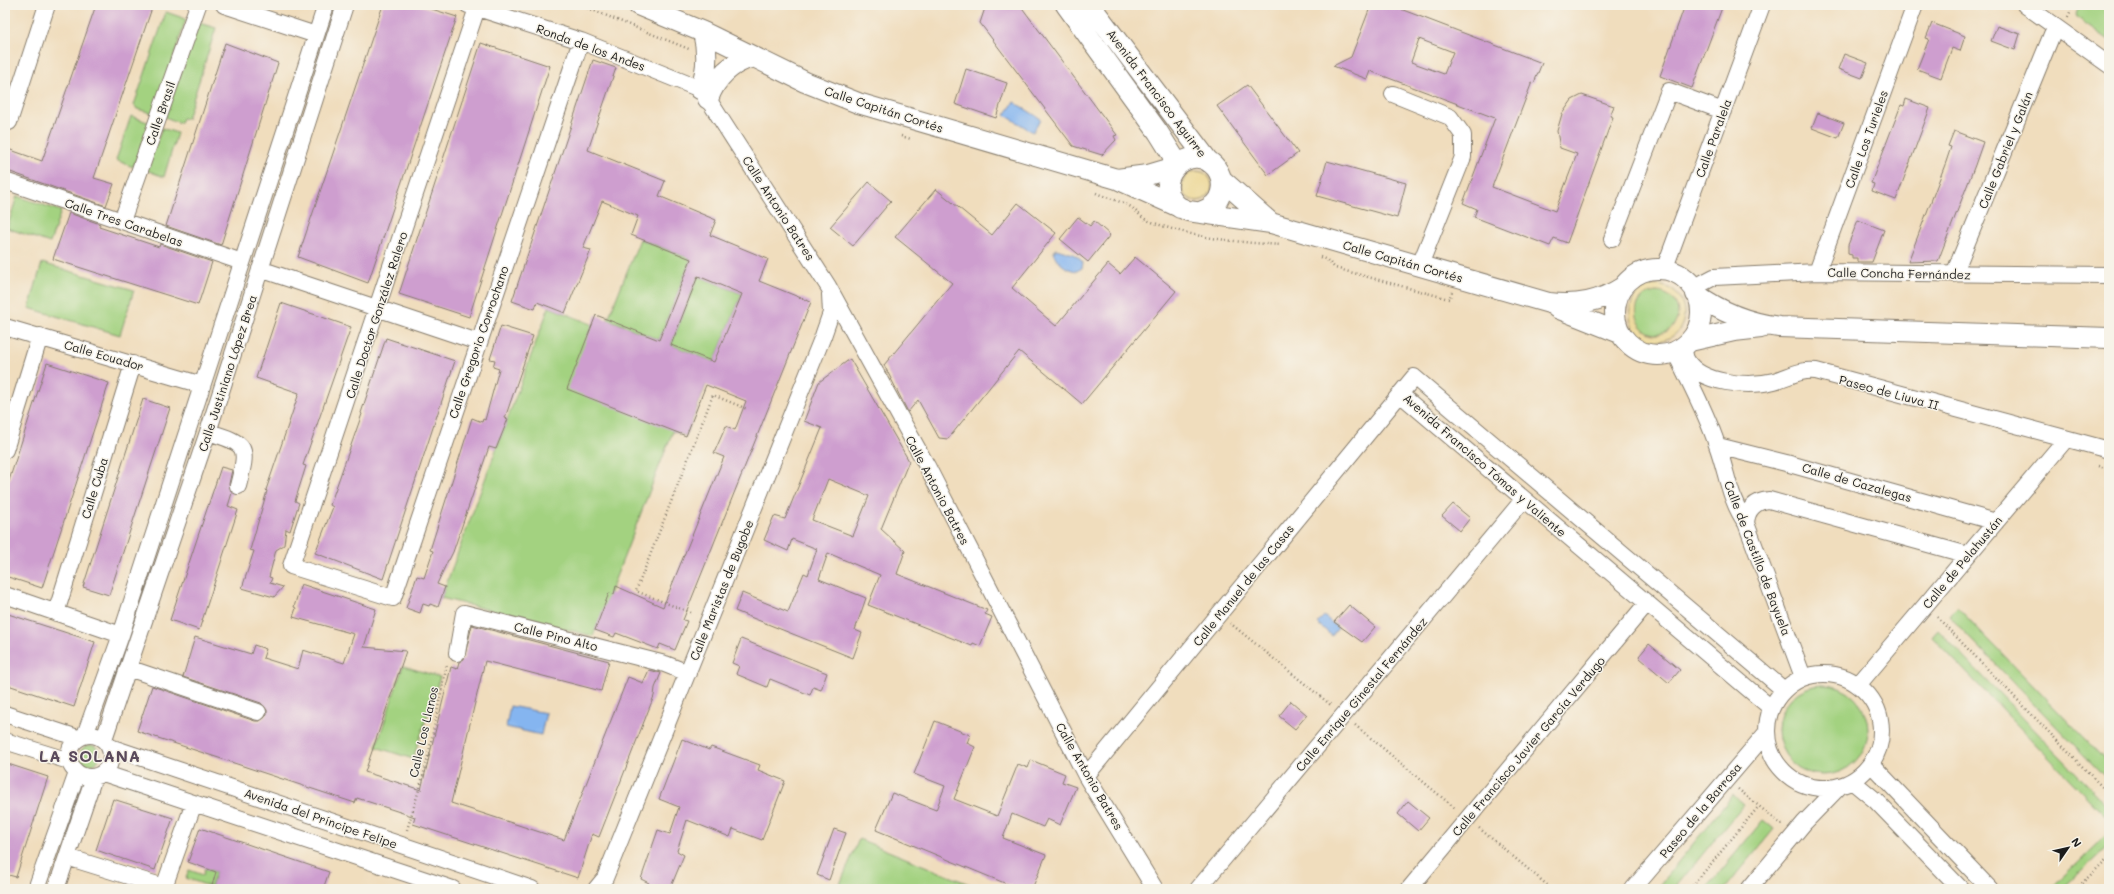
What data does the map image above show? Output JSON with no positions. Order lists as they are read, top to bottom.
{
  "streets": {
    "main road": ["Avenida Francisco Aguirre", "Calle Capitán Cortés"],
    "street": [
      "Ronda de los Andes",
      "Calle Brasil",
      "Calle Paralela",
      "Calle Los Turieles",
      "Calle Gabriel y Galán",
      "Calle Antonio Batres",
      "Calle Tres Carabelas",
      "Calle Concha Fernández",
      "Calle Doctor González Ralero",
      "Calle Gregorio Corrochano",
      "Calle Ecuador",
      "Calle Justiniano López Brea",
      "Paseo de Liuva II",
      "Avenida Francisco Tómas y Valiente",
      "Calle de Cazalegas",
      "Calle Cuba",
      "Calle de Castillo de Bayuela",
      "Calle de Pelahustán",
      "Calle Manuel de las Casas",
      "Calle Maristas de Bugobe",
      "Calle Pino Alto",
      "Calle Enrique Ginestal Fernández",
      "Calle Francisco Javier García Verdugo",
      "Paseo de la Barrosa",
      "Avenida del Príncipe Felipe"
    ],
    "path": ["Calle Los Llanos"]
  },
  "crossings": [
    ["Ronda de los Andes", "Calle Antonio Batres"],
    ["Ronda de los Andes", "Calle Doctor González Ralero"],
    ["Ronda de los Andes", "Calle Gregorio Corrochano"],
    ["Avenida Francisco Aguirre", "Calle Capitán Cortés"],
    ["Calle Capitán Cortés", "Calle Paralela"],
    ["Calle Capitán Cortés", "Calle Concha Fernández"],
    ["Calle Capitán Cortés", "Paseo de Liuva II"],
    ["Calle Capitán Cortés", "Calle de Castillo de Bayuela"],
    ["Calle Brasil", "Calle Tres Carabelas"],
    ["Calle Paralela", "Calle Concha Fernández"],
    ["Calle Paralela", "Paseo de Liuva II"],
    ["Calle Paralela", "Calle de Castillo de Bayuela"],
    ["Calle Los Turieles", "Calle Concha Fernández"],
    ["Calle Gabriel y Galán", "Calle Concha Fernández"],
    ["Calle Antonio Batres", "Calle Manuel de las Casas"],
    ["Calle Antonio Batres", "Calle Maristas de Bugobe"],
    ["Calle Tres Carabelas", "Calle Justiniano López Brea"],
    ["Calle Concha Fernández", "Paseo de Liuva II"],
    ["Calle Concha Fernández", "Calle de Castillo de Bayuela"],
    ["Calle Doctor González Ralero", "Calle Gregorio Corrochano"],
    ["Calle Ecuador", "Calle Justiniano López Brea"],
    ["Calle Ecuador", "Calle Cuba"],
    ["Calle Justiniano López Brea", "Avenida del Príncipe Felipe"],
    ["Paseo de Liuva II", "Calle de Castillo de Bayuela"],
    ["Paseo de Liuva II", "Calle de Pelahustán"],
    ["Avenida Francisco Tómas y Valiente", "Calle de Castillo de Bayuela"],
    ["Avenida Francisco Tómas y Valiente", "Calle de Pelahustán"],
    ["Avenida Francisco Tómas y Valiente", "Calle Manuel de las Casas"],
    ["Avenida Francisco Tómas y Valiente", "Calle Enrique Ginestal Fernández"],
    ["Avenida Francisco Tómas y Valiente", "Calle Francisco Javier García Verdugo"],
    ["Avenida Francisco Tómas y Valiente", "Paseo de la Barrosa"],
    ["Calle de Cazalegas", "Calle de Castillo de Bayuela"],
    ["Calle de Cazalegas", "Calle de Pelahustán"],
    ["Calle de Castillo de Bayuela", "Calle de Pelahustán"],
    ["Calle de Castillo de Bayuela", "Paseo de la Barrosa"],
    ["Calle de Pelahustán", "Paseo de la Barrosa"],
    ["Calle Maristas de Bugobe", "Calle Pino Alto"],
    ["Calle Pino Alto", "Calle Los Llanos"],
    ["Calle Los Llanos", "Avenida del Príncipe Felipe"]
  ],
  "districts": ["LA SOLANA"],
  "north": "top right"
}
